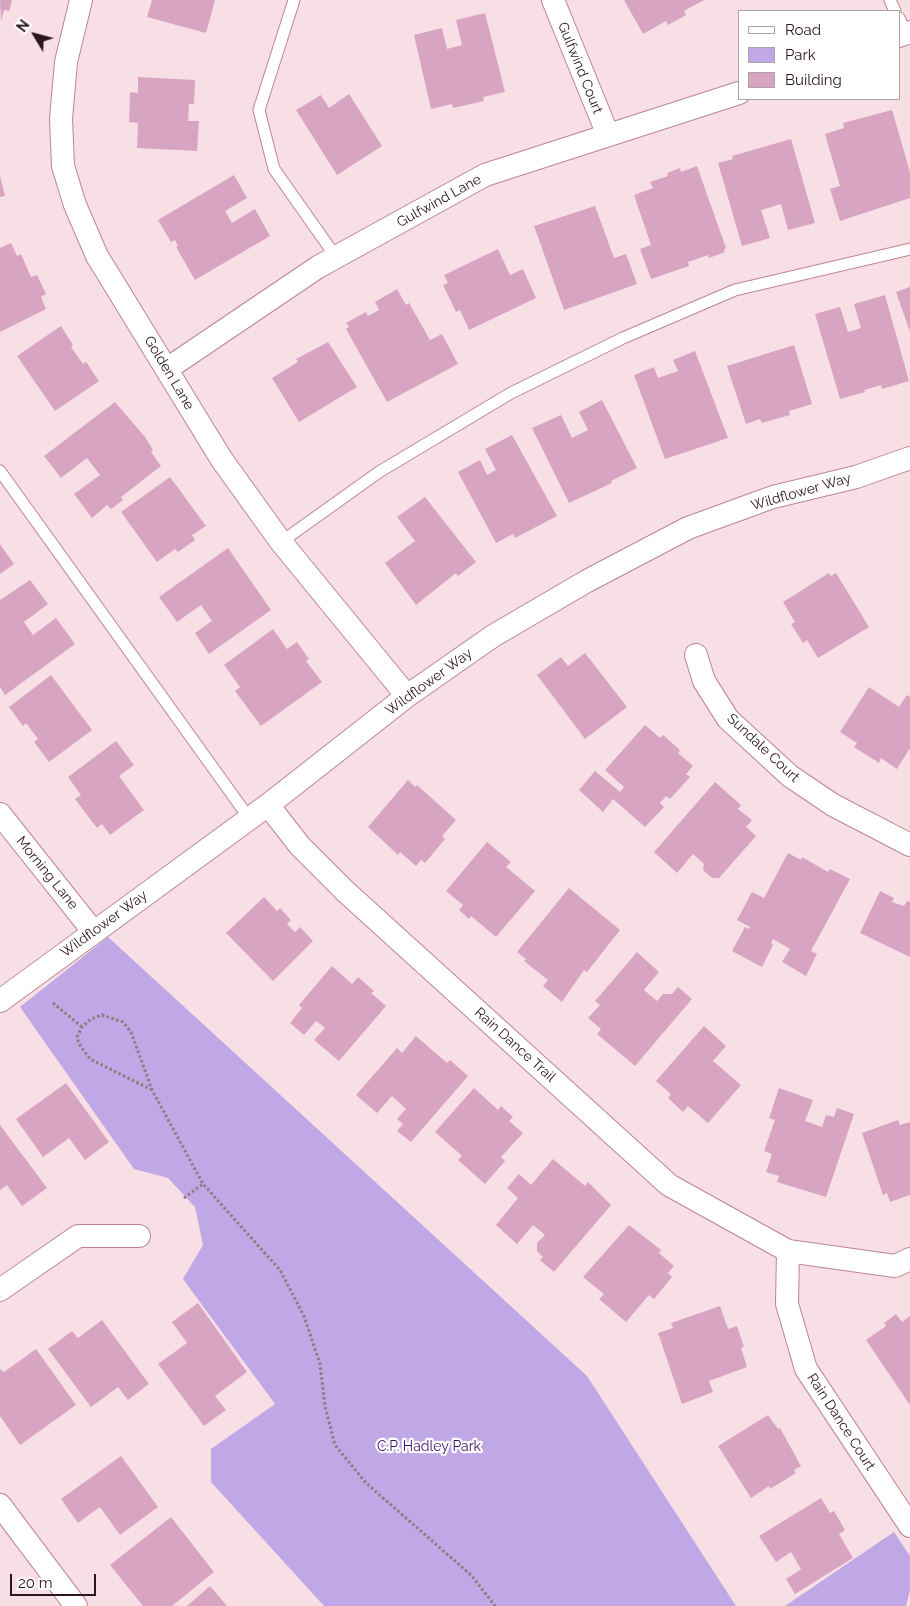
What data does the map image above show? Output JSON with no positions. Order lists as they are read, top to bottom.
{
  "streets": {
    "street": [
      "Gulfwind Court",
      "Gulfwind Lane",
      "Golden Lane",
      "Wildflower Way",
      "Sundale Court",
      "Morning Lane",
      "Rain Dance Trail",
      "Rain Dance Court"
    ]
  },
  "crossings": [
    ["Gulfwind Court", "Gulfwind Lane"],
    ["Gulfwind Lane", "Golden Lane"],
    ["Golden Lane", "Wildflower Way"],
    ["Wildflower Way", "Morning Lane"],
    ["Wildflower Way", "Rain Dance Trail"],
    ["Rain Dance Trail", "Rain Dance Court"]
  ],
  "parks": ["C.P. Hadley Park"],
  "legend": ["Road", "Park", "Building"],
  "scale_bar": "20 m",
  "north": "top left"
}
